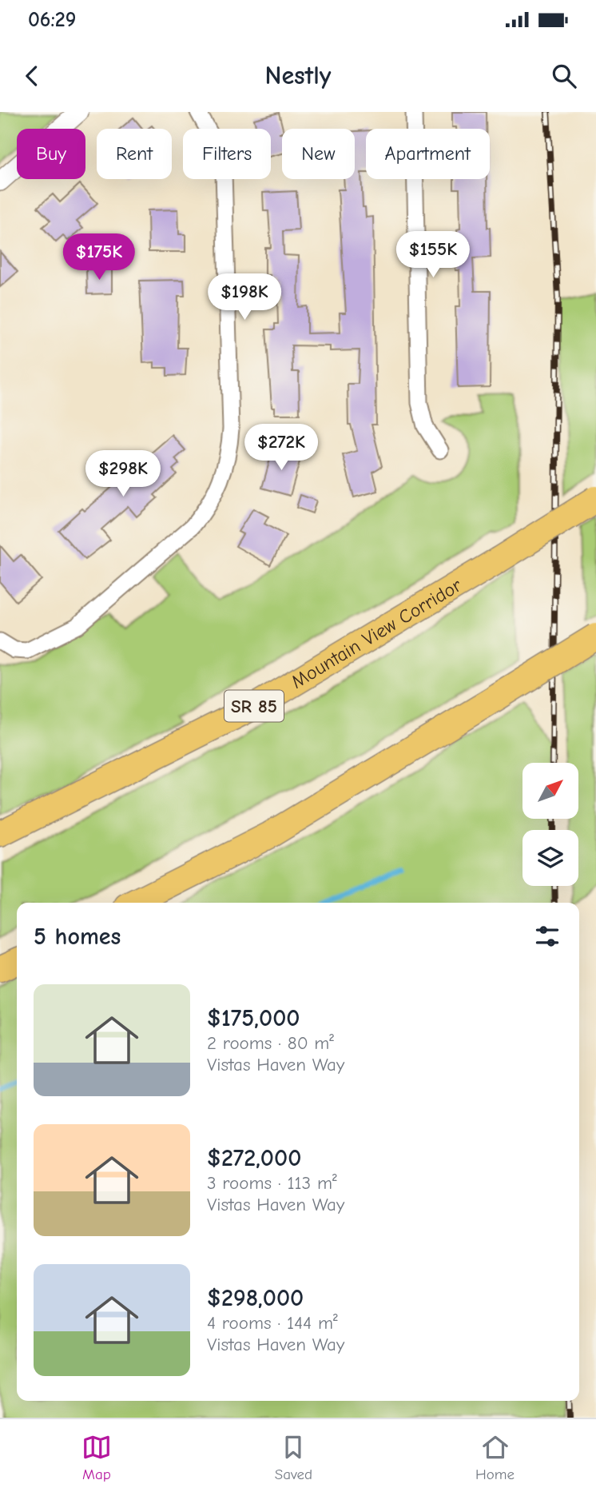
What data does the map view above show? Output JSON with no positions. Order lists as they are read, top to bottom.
{
  "streets": {
    "highway": ["Mountain View Corridor", "SR 85"]
  },
  "north": "top right",
  "page": {
    "status": "06:29",
    "header": "Nestly",
    "chip": [
      "Buy",
      "Rent",
      "Filters",
      "New",
      "Apartment"
    ],
    "price": [
      "$155K",
      "$175K",
      "$198K",
      "$272K",
      "$298K"
    ],
    "heading": "5 homes",
    "list": [
      {
        "name": "$175,000",
        "note": "2 rooms · 80 m² · Vistas Haven Way"
      },
      {
        "name": "$272,000",
        "note": "3 rooms · 113 m² · Vistas Haven Way"
      },
      {
        "name": "$298,000",
        "note": "4 rooms · 144 m² · Vistas Haven Way"
      }
    ],
    "tabs": ["Map", "Saved", "Home"]
  }
}
